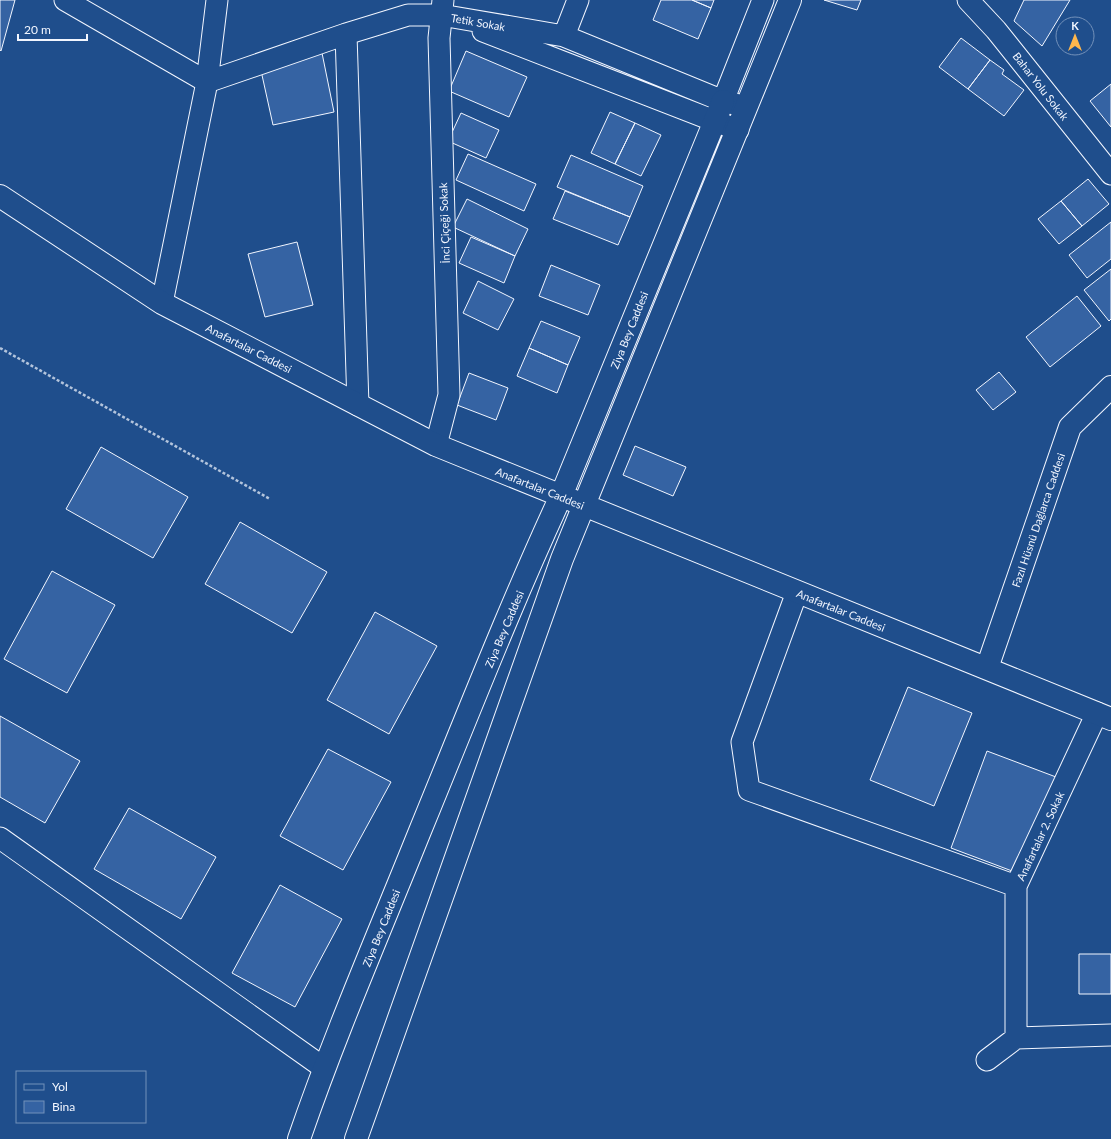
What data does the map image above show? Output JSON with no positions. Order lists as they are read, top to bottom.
{
  "streets": {
    "street": [
      "Tetik Sokak",
      "Bahar Yolu Sokak",
      "İnci Çiçeği Sokak",
      "Ziya Bey Caddesi",
      "Anafartalar Caddesi",
      "Fazıl Hüsnü Dağlarca Caddesi",
      "Anafartalar 2. Sokak"
    ]
  },
  "crossings": [
    ["Tetik Sokak", "İnci Çiçeği Sokak"],
    ["Tetik Sokak", "Ziya Bey Caddesi"],
    ["İnci Çiçeği Sokak", "Anafartalar Caddesi"],
    ["Ziya Bey Caddesi", "Anafartalar Caddesi"],
    ["Anafartalar Caddesi", "Fazıl Hüsnü Dağlarca Caddesi"],
    ["Anafartalar Caddesi", "Anafartalar 2. Sokak"]
  ],
  "legend": ["Yol", "Bina"],
  "scale_bar": "20 m",
  "north": "top"
}
